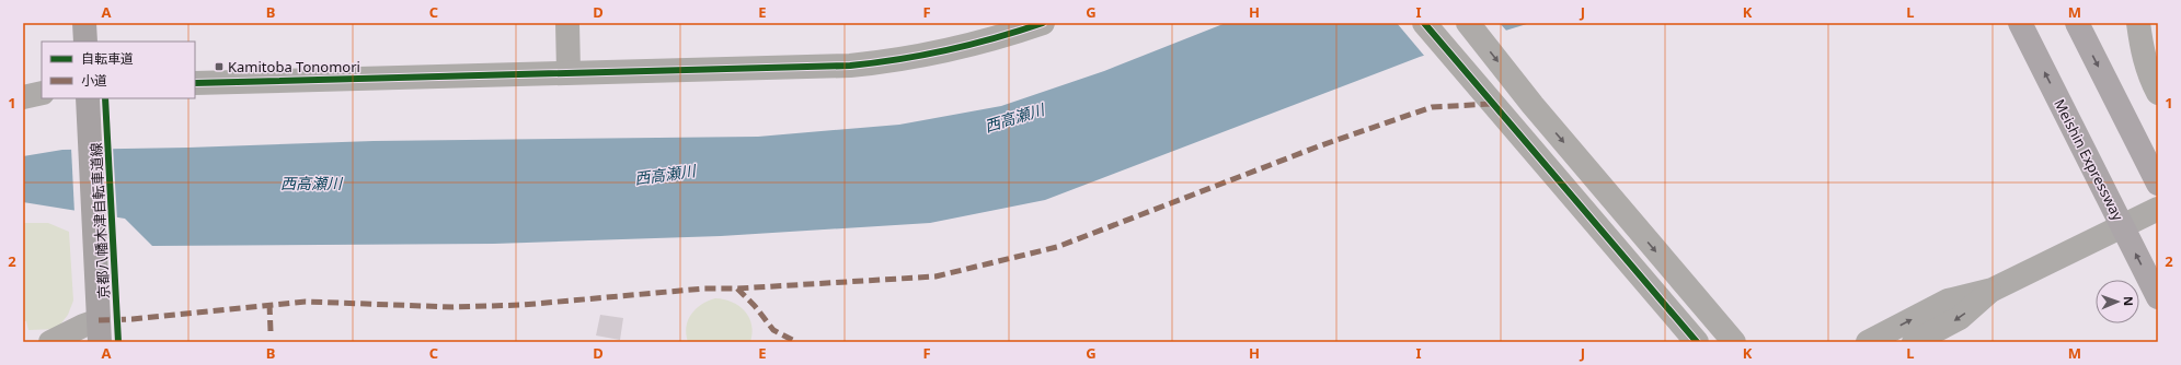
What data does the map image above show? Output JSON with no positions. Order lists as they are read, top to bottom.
{
  "streets": {
    "highway": ["Meishin Expressway"],
    "cycle path": ["京都八幡木津自転車道線"]
  },
  "water": ["西高瀬川"],
  "places": {
    "transit": ["Kamitoba Tonomori"]
  },
  "legend": ["自転車道", "小道"],
  "north": "right",
  "grid": {
    "columns": [
      "A",
      "B",
      "C",
      "D",
      "E",
      "F",
      "G",
      "H",
      "I",
      "J",
      "K",
      "L",
      "M"
    ],
    "rows": ["1", "2"]
  }
}
